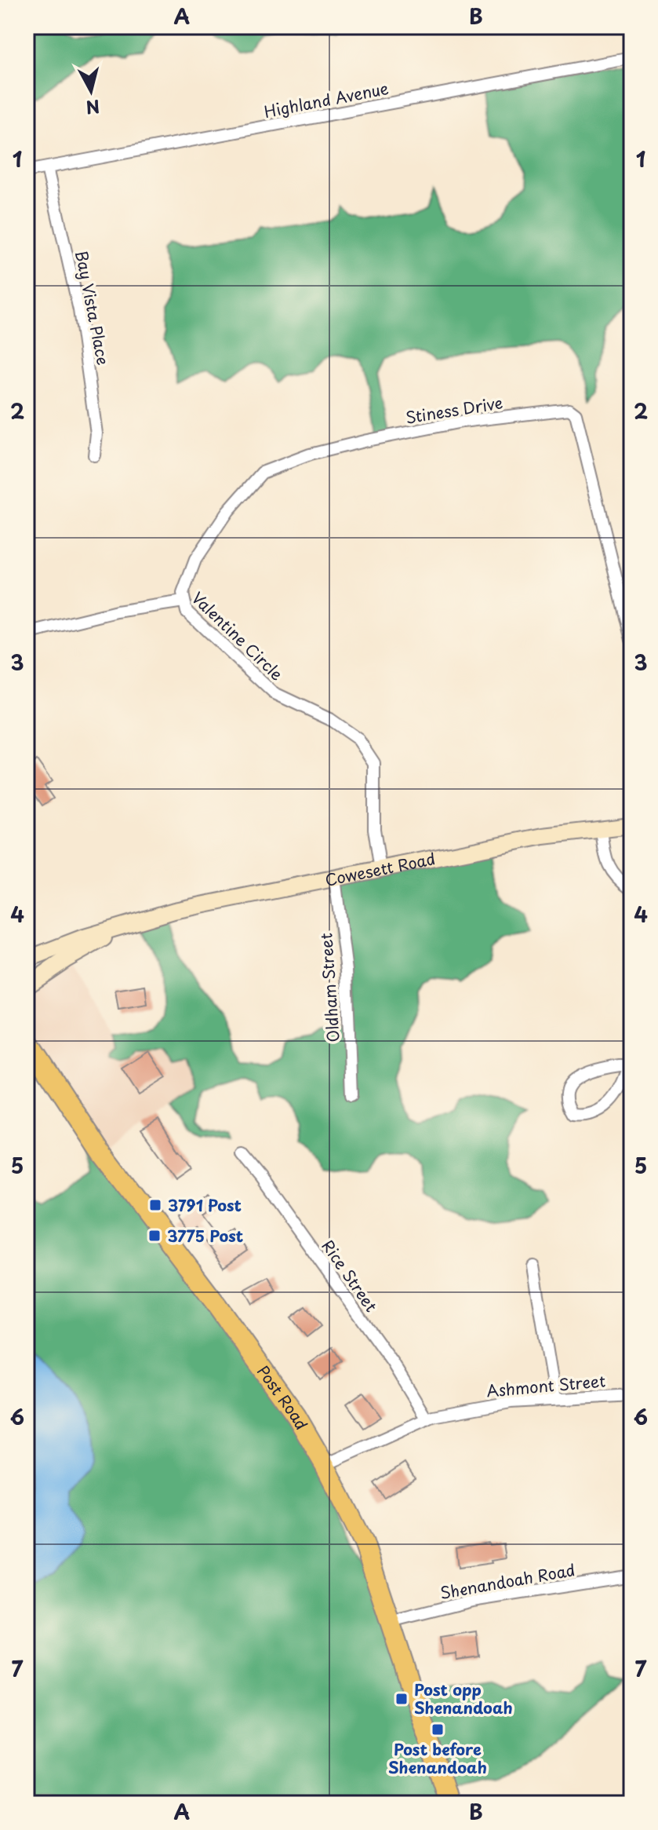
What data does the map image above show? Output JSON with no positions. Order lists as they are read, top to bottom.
{
  "streets": {
    "main road": ["Cowesett Road", "Post Road"],
    "street": [
      "Highland Avenue",
      "Bay Vista Place",
      "Stiness Drive",
      "Valentine Circle",
      "Oldham Street",
      "Rice Street",
      "Ashmont Street",
      "Shenandoah Road"
    ]
  },
  "crossings": [
    ["Highland Avenue", "Bay Vista Place"],
    ["Stiness Drive", "Valentine Circle"],
    ["Valentine Circle", "Cowesett Road"],
    ["Cowesett Road", "Oldham Street"],
    ["Rice Street", "Ashmont Street"],
    ["Ashmont Street", "Post Road"],
    ["Post Road", "Shenandoah Road"]
  ],
  "places": {
    "transit": [
      "3791 Post",
      "3775 Post",
      "Post opp Shenandoah",
      "Post before Shenandoah"
    ]
  },
  "north": "bottom",
  "grid": {
    "columns": ["A", "B"],
    "rows": [
      "1",
      "2",
      "3",
      "4",
      "5",
      "6",
      "7"
    ]
  }
}
